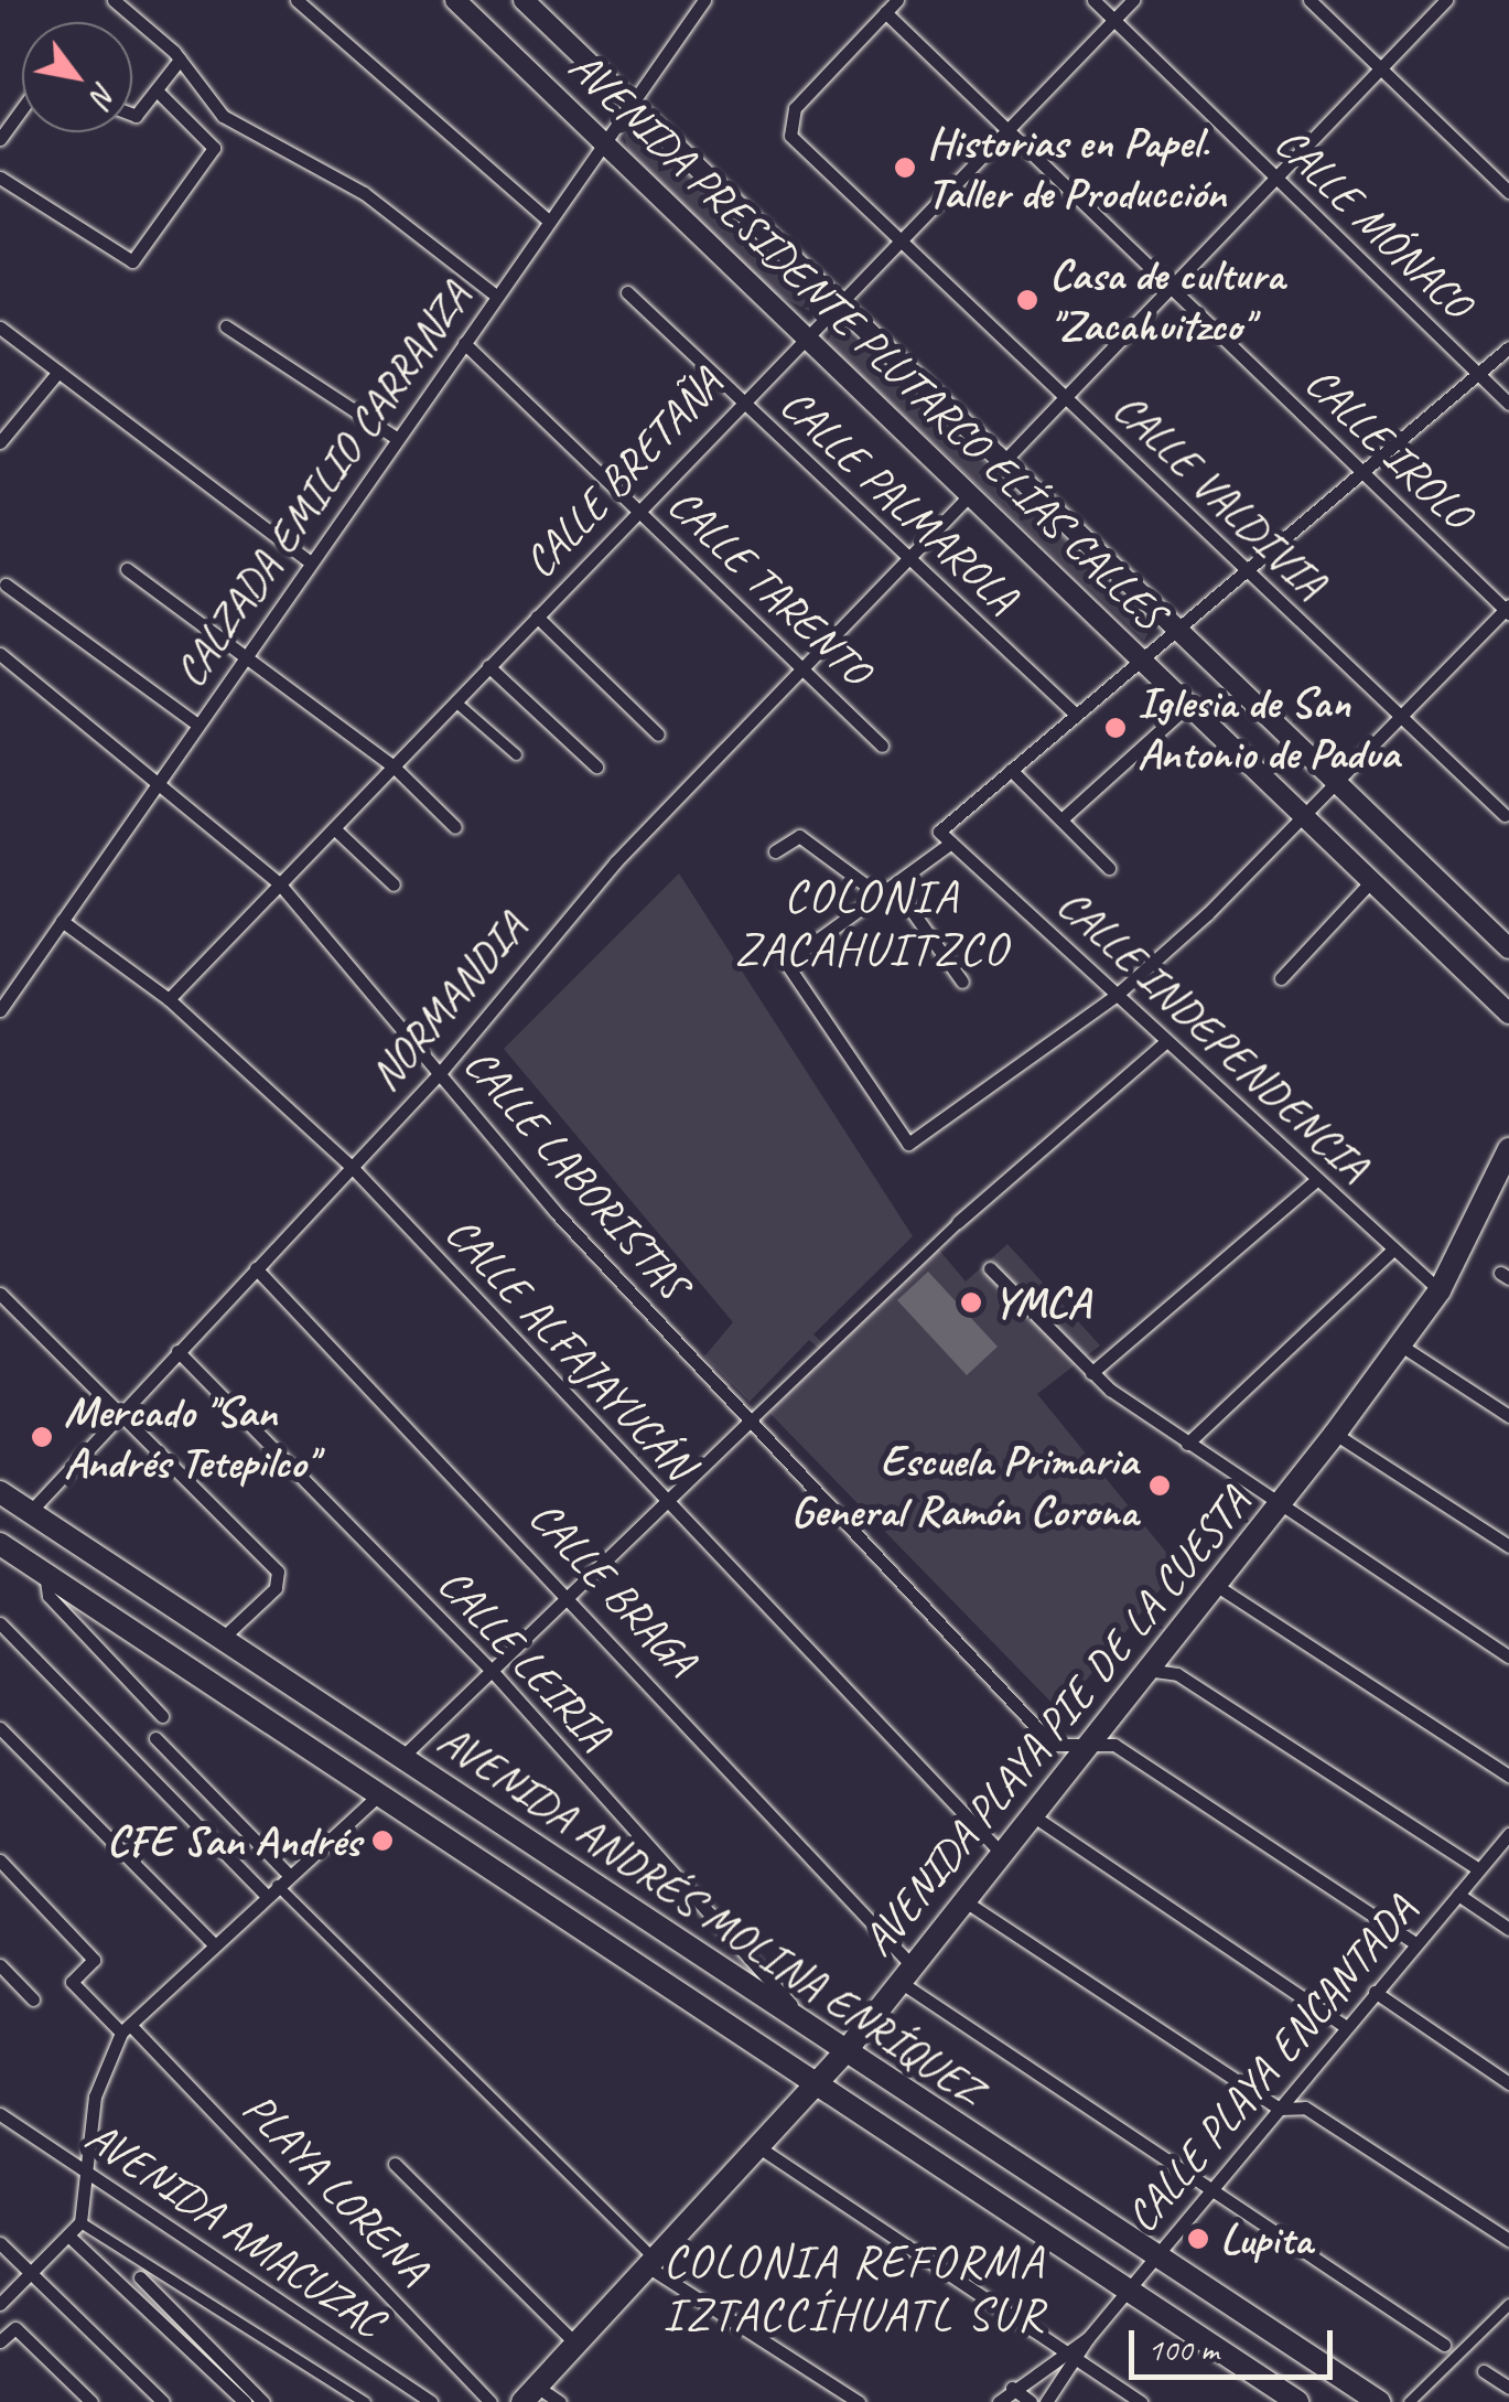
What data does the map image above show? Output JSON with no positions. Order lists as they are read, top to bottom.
{
  "streets": {
    "main road": ["AVENIDA PRESIDENTE PLUTARCO ELÍAS CALLES", "AVENIDA PLAYA PIE DE LA CUESTA", "AVENIDA ANDRÉS MOLINA ENRÍQUEZ"],
    "street": [
      "CALLE MÓNACO",
      "CALLE IROLO",
      "CALLE BRETAÑA",
      "CALZADA EMILIO CARRANZA",
      "CALLE VALDIVIA",
      "CALLE PALMAROLA",
      "CALLE TARENTO",
      "NORMANDIA",
      "CALLE INDEPENDENCIA",
      "CALLE LABORISTAS",
      "CALLE ALFAJAYUCÁN",
      "CALLE BRAGA",
      "CALLE LEIRIA",
      "CALLE PLAYA ENCANTADA",
      "PLAYA LORENA",
      "AVENIDA AMACUZAC"
    ]
  },
  "crossings": [
    ["CALLE MÓNACO", "CALLE BRETAÑA"],
    ["AVENIDA PRESIDENTE PLUTARCO ELÍAS CALLES", "CALLE BRETAÑA"],
    ["AVENIDA PRESIDENTE PLUTARCO ELÍAS CALLES", "CALZADA EMILIO CARRANZA"],
    ["AVENIDA PRESIDENTE PLUTARCO ELÍAS CALLES", "NORMANDIA"],
    ["CALLE IROLO", "CALLE BRETAÑA"],
    ["CALLE IROLO", "CALLE VALDIVIA"],
    ["CALLE BRETAÑA", "CALLE VALDIVIA"],
    ["CALLE BRETAÑA", "CALLE PALMAROLA"],
    ["CALLE BRETAÑA", "CALLE TARENTO"],
    ["CALLE BRETAÑA", "CALLE LABORISTAS"],
    ["CALLE BRETAÑA", "CALLE ALFAJAYUCÁN"],
    ["CALZADA EMILIO CARRANZA", "CALLE TARENTO"],
    ["CALZADA EMILIO CARRANZA", "CALLE LABORISTAS"],
    ["CALZADA EMILIO CARRANZA", "CALLE ALFAJAYUCÁN"],
    ["CALLE PALMAROLA", "NORMANDIA"],
    ["CALLE TARENTO", "NORMANDIA"],
    ["NORMANDIA", "CALLE LABORISTAS"],
    ["NORMANDIA", "CALLE ALFAJAYUCÁN"],
    ["NORMANDIA", "CALLE BRAGA"],
    ["NORMANDIA", "CALLE LEIRIA"],
    ["NORMANDIA", "AVENIDA ANDRÉS MOLINA ENRÍQUEZ"],
    ["CALLE INDEPENDENCIA", "AVENIDA PLAYA PIE DE LA CUESTA"],
    ["CALLE LABORISTAS", "AVENIDA PLAYA PIE DE LA CUESTA"],
    ["CALLE LABORISTAS", "CALLE PLAYA ENCANTADA"],
    ["CALLE ALFAJAYUCÁN", "AVENIDA PLAYA PIE DE LA CUESTA"],
    ["CALLE BRAGA", "AVENIDA PLAYA PIE DE LA CUESTA"],
    ["CALLE BRAGA", "CALLE PLAYA ENCANTADA"],
    ["CALLE LEIRIA", "AVENIDA ANDRÉS MOLINA ENRÍQUEZ"],
    ["AVENIDA PLAYA PIE DE LA CUESTA", "AVENIDA ANDRÉS MOLINA ENRÍQUEZ"],
    ["AVENIDA ANDRÉS MOLINA ENRÍQUEZ", "CALLE PLAYA ENCANTADA"]
  ],
  "districts": ["COLONIA ZACAHUITZCO", "COLONIA REFORMA IZTACCÍHUATL SUR"],
  "places": [
    "Historias en Papel. Taller de Producción",
    "Casa de cultura \"Zacahuitzco\"",
    "Iglesia de San Antonio de Padua",
    "YMCA",
    "Mercado \"San Andrés Tetepilco\"",
    "Escuela Primaria General Ramón Corona",
    "CFE San Andrés",
    "Lupita"
  ],
  "scale_bar": "100 m",
  "north": "bottom right"
}
